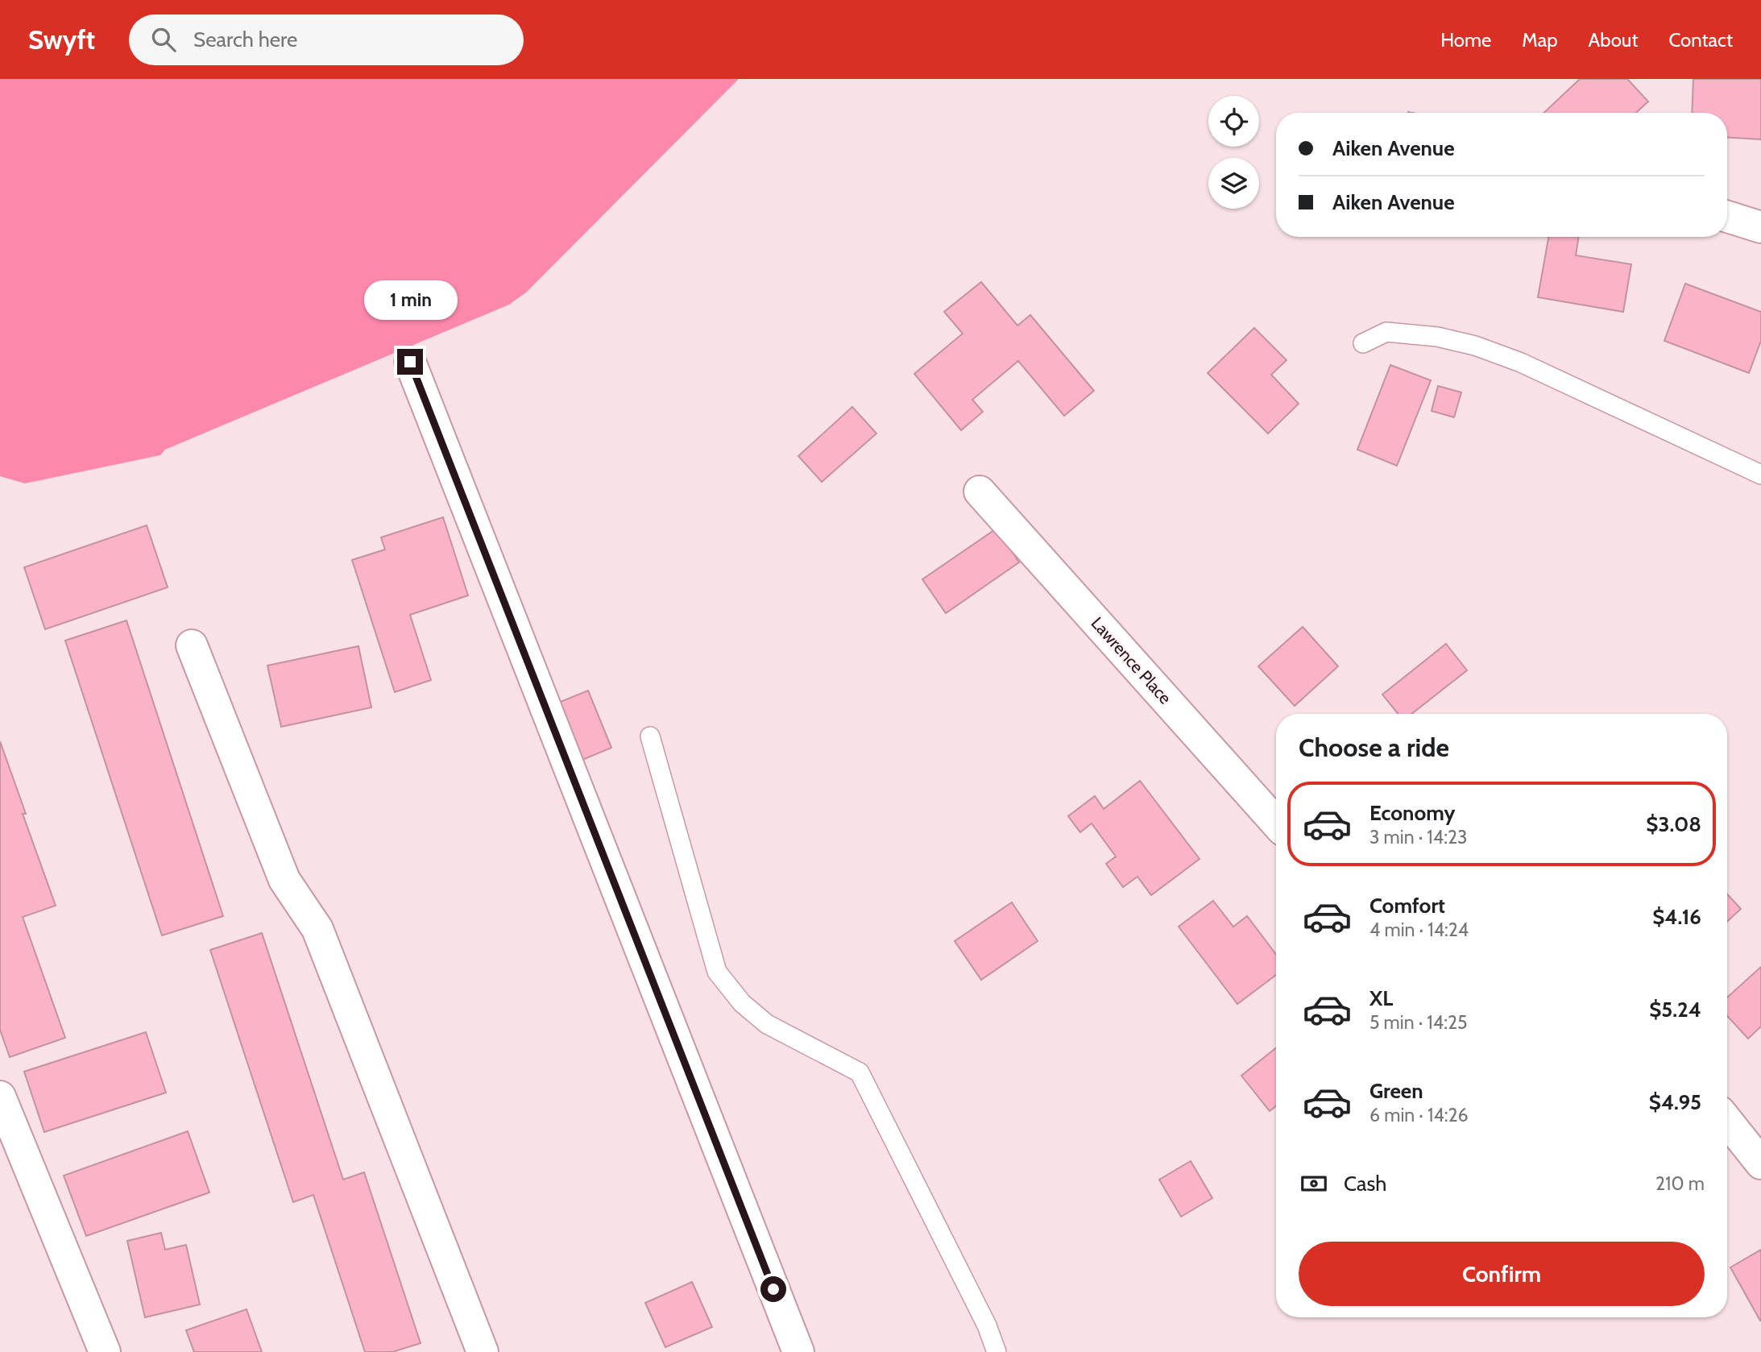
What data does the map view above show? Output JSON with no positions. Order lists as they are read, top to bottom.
{
  "streets": {
    "street": ["Lawrence Place"]
  },
  "page": {
    "header": "Swyft",
    "search": "Search here",
    "nav": [
      "Home",
      "Map",
      "About",
      "Contact"
    ],
    "banner": ["Aiken Avenue", "Aiken Avenue"],
    "bubble": "1 min",
    "heading": "Choose a ride",
    "list": [
      {
        "name": "Economy",
        "note": "3 min · 14:23",
        "value": "$3.08"
      },
      {
        "name": "Comfort",
        "note": "4 min · 14:24",
        "value": "$4.16"
      },
      {
        "name": "XL",
        "note": "5 min · 14:25",
        "value": "$5.24"
      },
      {
        "name": "Green",
        "note": "6 min · 14:26",
        "value": "$4.95"
      }
    ],
    "pay": ["Cash", "210 m"],
    "buttons": "Confirm"
  }
}
